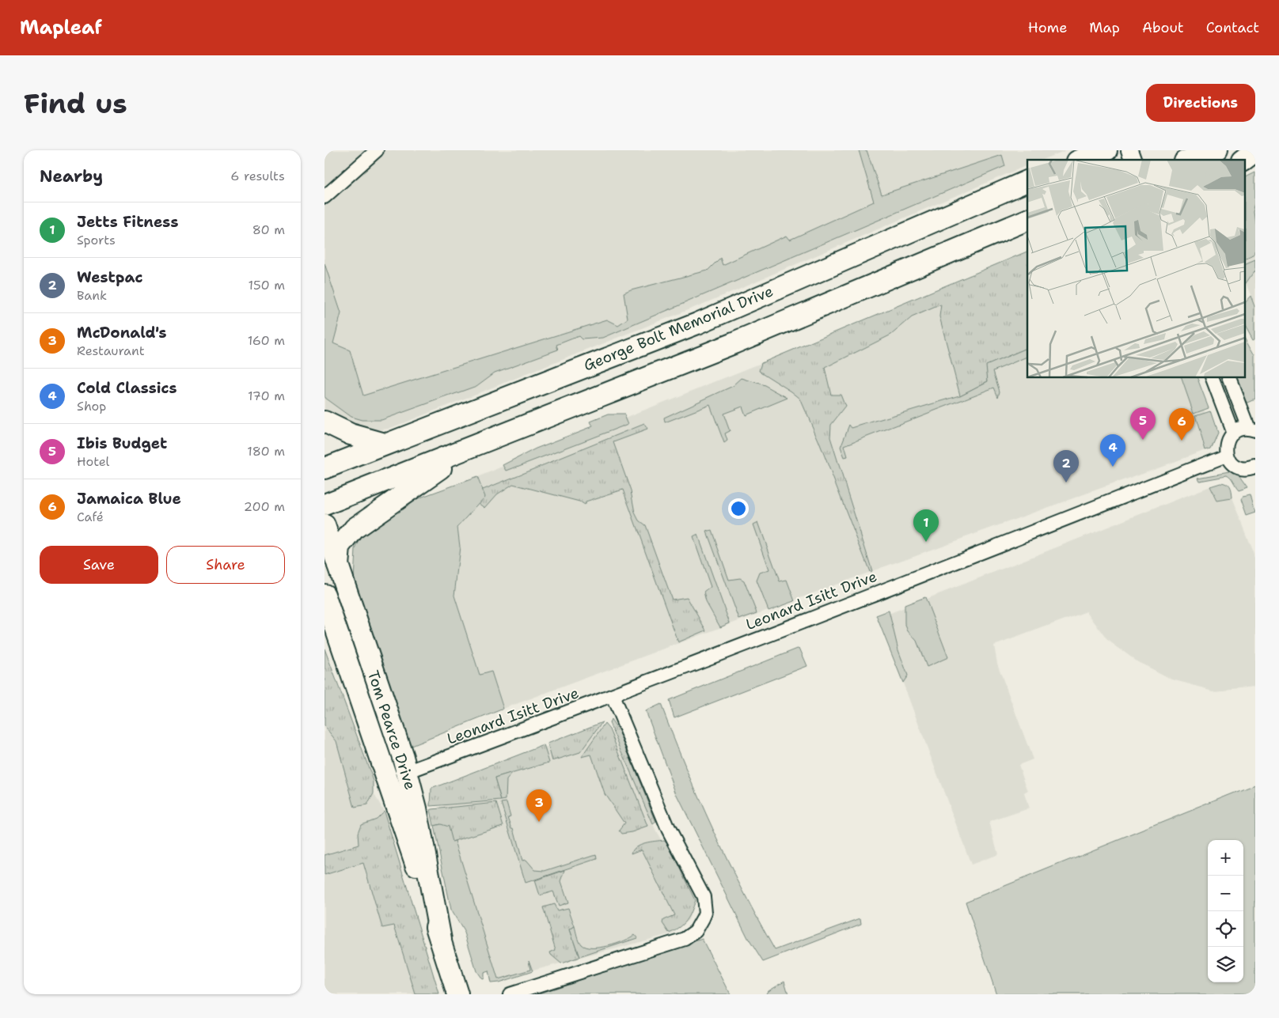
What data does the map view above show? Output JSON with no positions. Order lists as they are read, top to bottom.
{
  "streets": {
    "main road": ["George Bolt Memorial Drive", "Tom Pearce Drive"],
    "street": ["Leonard Isitt Drive"]
  },
  "crossings": [
    ["Leonard Isitt Drive", "Tom Pearce Drive"]
  ],
  "page": {
    "header": "Mapleaf",
    "nav": [
      "Home",
      "Map",
      "About",
      "Contact"
    ],
    "buttons": [
      "Directions",
      ["Save", "Share"]
    ],
    "title": "Find us",
    "heading": ["Nearby", "6 results"],
    "list": [
      {
        "mark": "1",
        "name": "Jetts Fitness",
        "note": "Sports",
        "value": "80 m"
      },
      {
        "mark": "2",
        "name": "Westpac",
        "note": "Bank",
        "value": "150 m"
      },
      {
        "mark": "3",
        "name": "McDonald's",
        "note": "Restaurant",
        "value": "160 m"
      },
      {
        "mark": "4",
        "name": "Cold Classics",
        "note": "Shop",
        "value": "170 m"
      },
      {
        "mark": "5",
        "name": "Ibis Budget",
        "note": "Hotel",
        "value": "180 m"
      },
      {
        "mark": "6",
        "name": "Jamaica Blue",
        "note": "Café",
        "value": "200 m"
      }
    ],
    "pins": [
      "5",
      "6",
      "4",
      "2",
      "1",
      "3"
    ],
    "map_buttons": ["+", "−"]
  }
}
